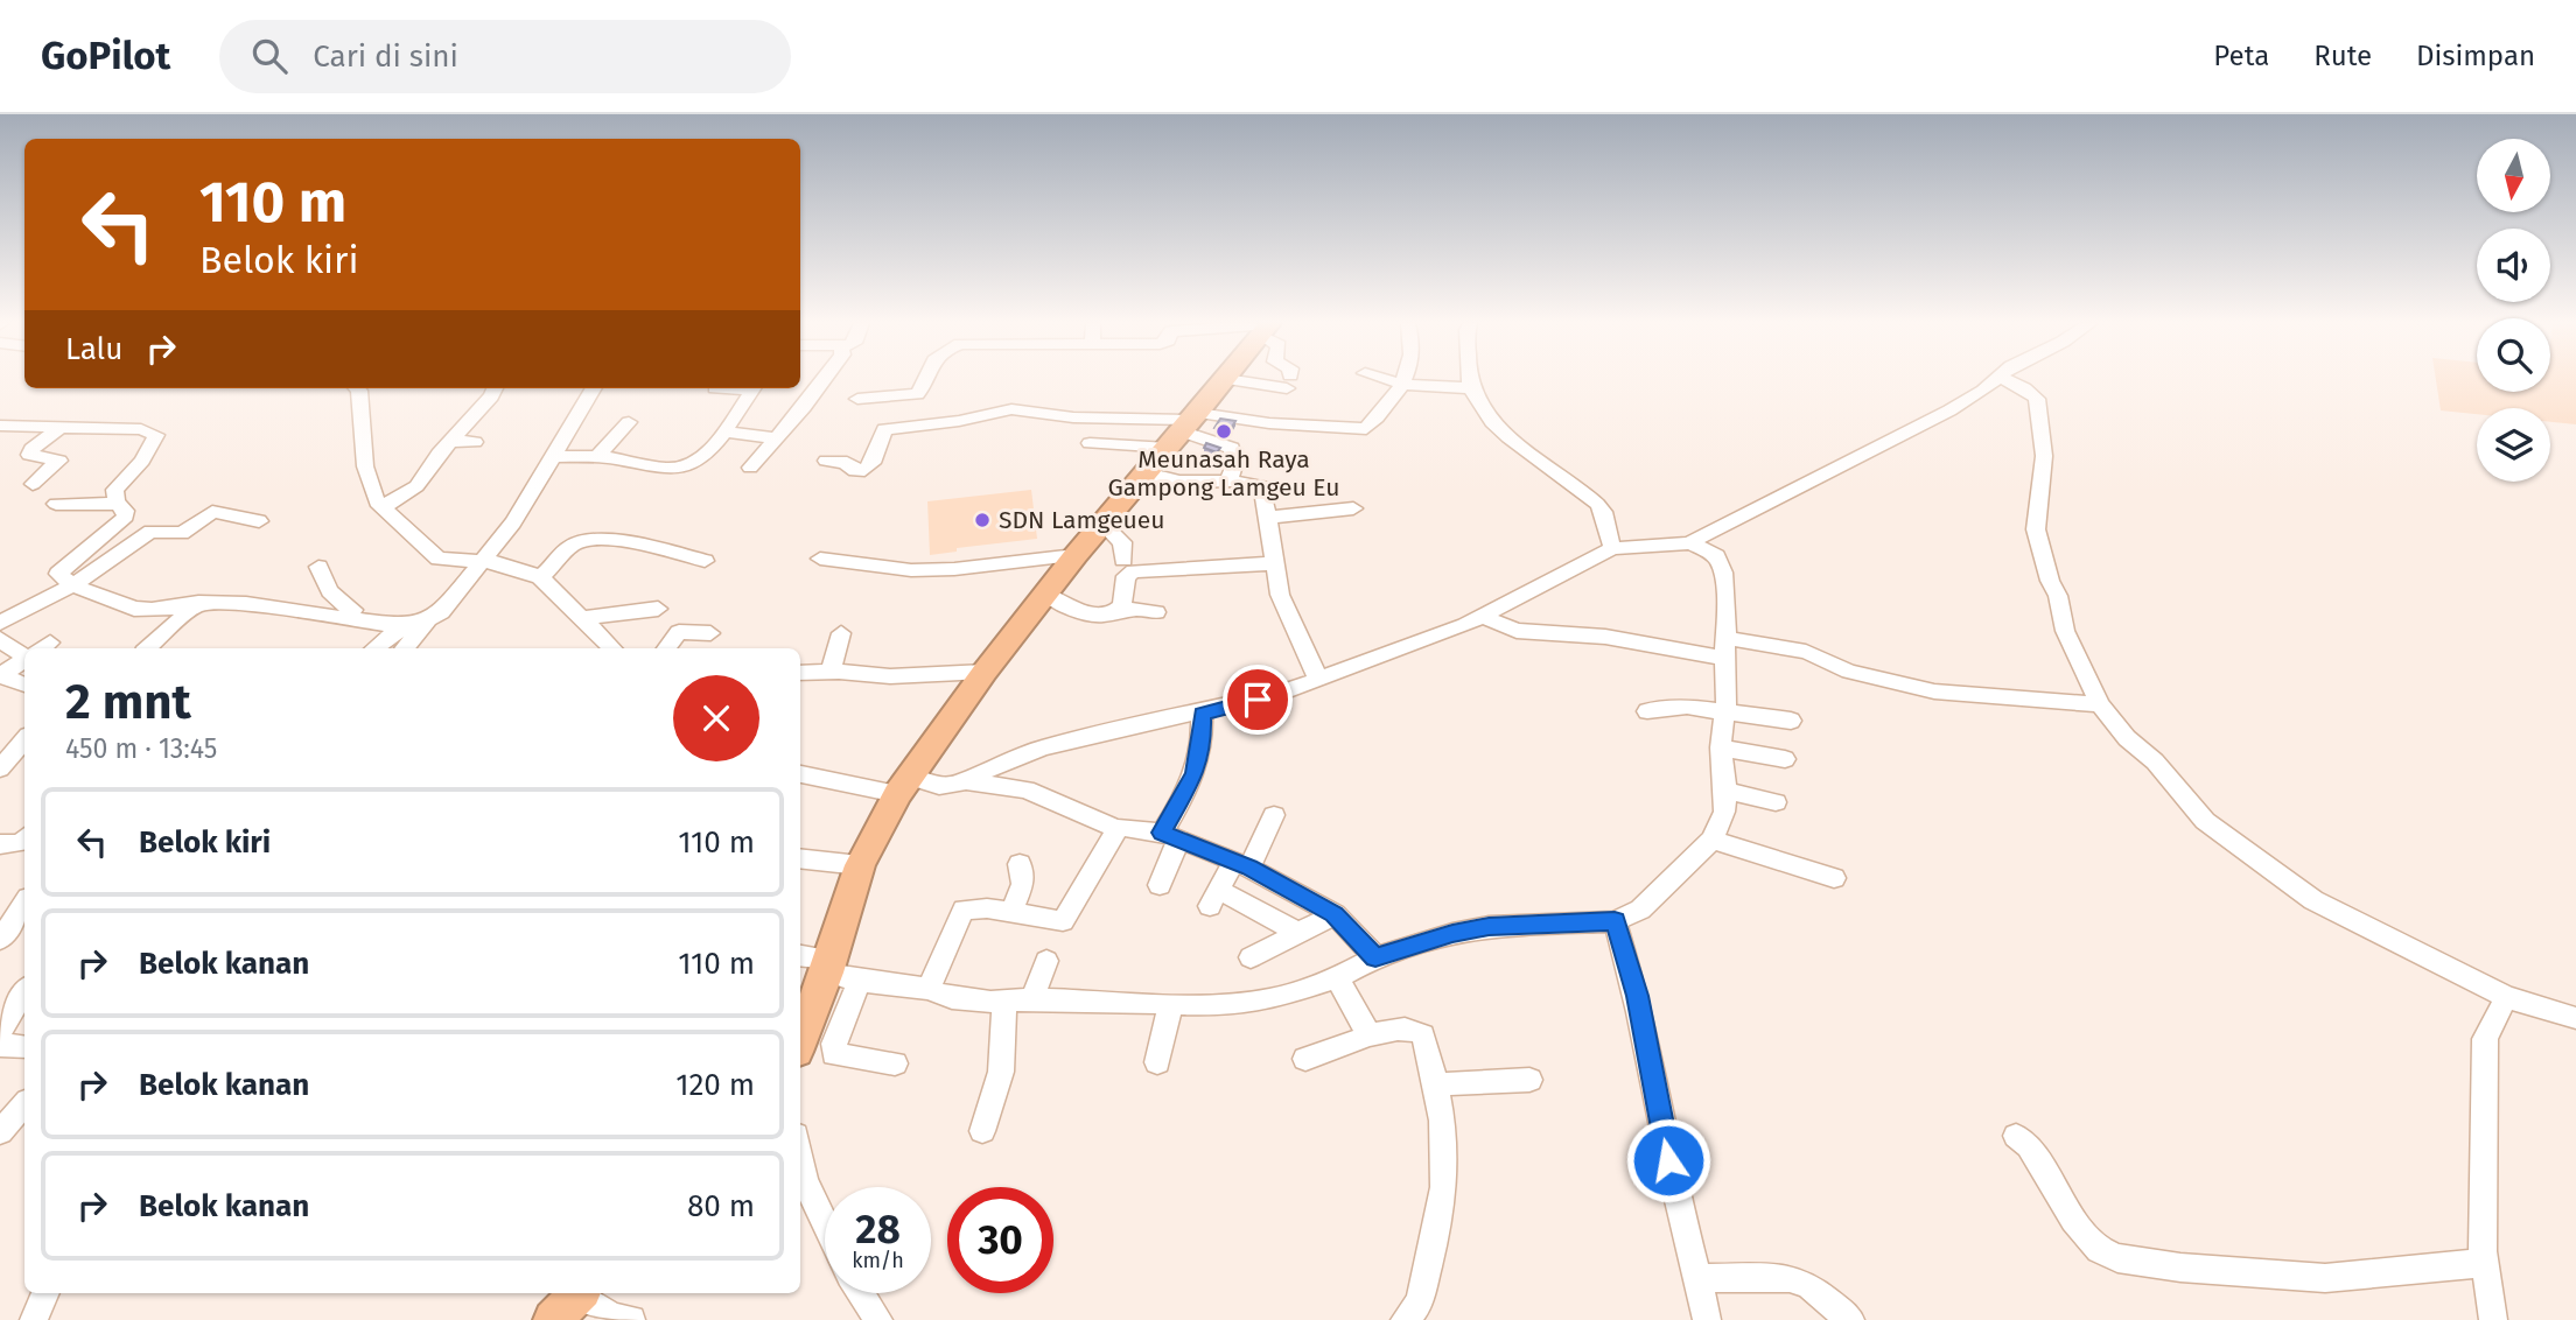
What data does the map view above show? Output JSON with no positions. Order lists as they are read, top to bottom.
{
  "places": ["Meunasah Raya Gampong Lamgeu Eu", "SDN Lamgeueu"],
  "north": "bottom",
  "page": {
    "header": "GoPilot",
    "search": "Cari di sini",
    "nav": ["Peta", "Rute", "Disimpan"],
    "turn": ["110 m", "Belok kiri"],
    "then": "Lalu",
    "heading": ["2 mnt", "450 m · 13:45"],
    "list": [
      {
        "name": "Belok kiri",
        "value": "110 m"
      },
      {
        "name": "Belok kanan",
        "value": "110 m"
      },
      {
        "name": "Belok kanan",
        "value": "120 m"
      },
      {
        "name": "Belok kanan",
        "value": "80 m"
      }
    ],
    "speed": "28 km/h",
    "limit": "30"
  }
}
